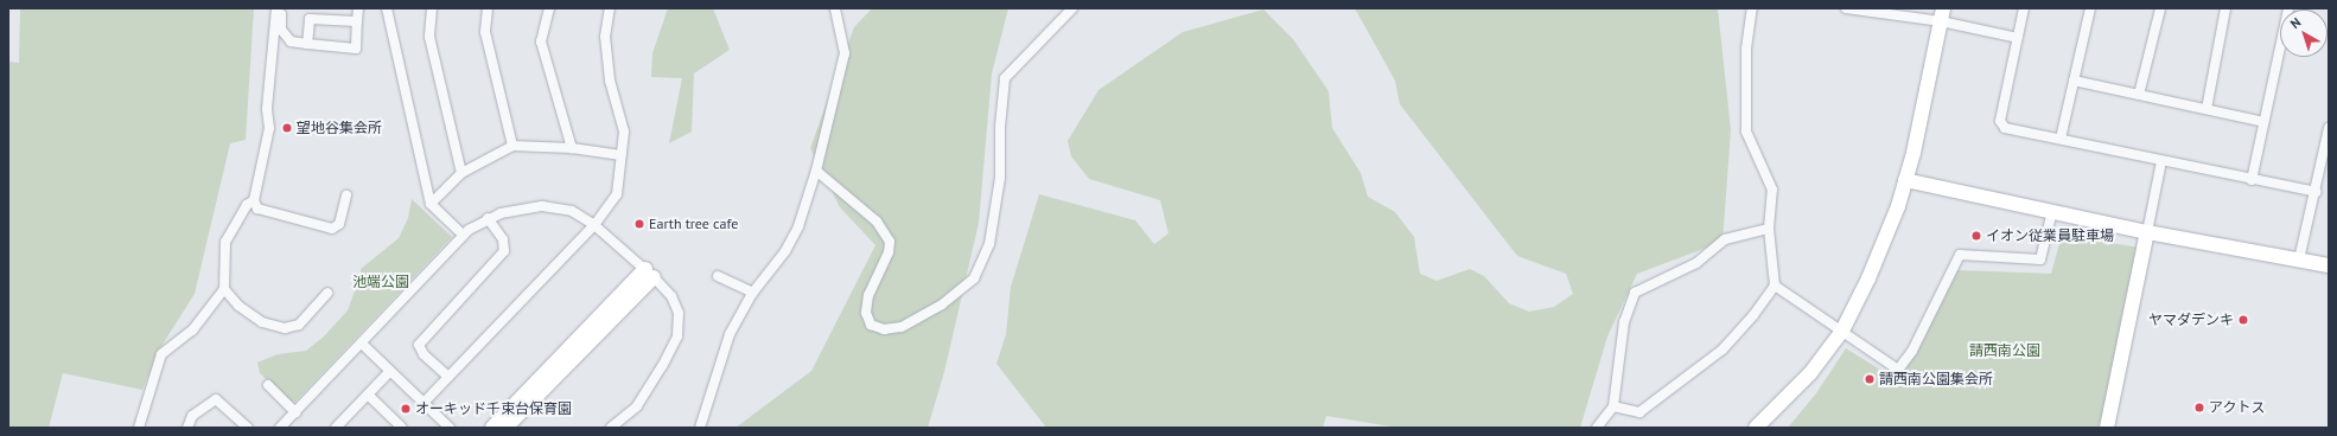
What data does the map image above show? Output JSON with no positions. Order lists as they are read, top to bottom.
{
  "parks": ["池端公園", "請西南公園"],
  "places": [
    "望地谷集会所",
    "Earth tree cafe",
    "イオン従業員駐車場",
    "ヤマダデンキ",
    "請西南公園集会所",
    "アクトス",
    "オーキッド千束台保育園"
  ],
  "north": "top left"
}
